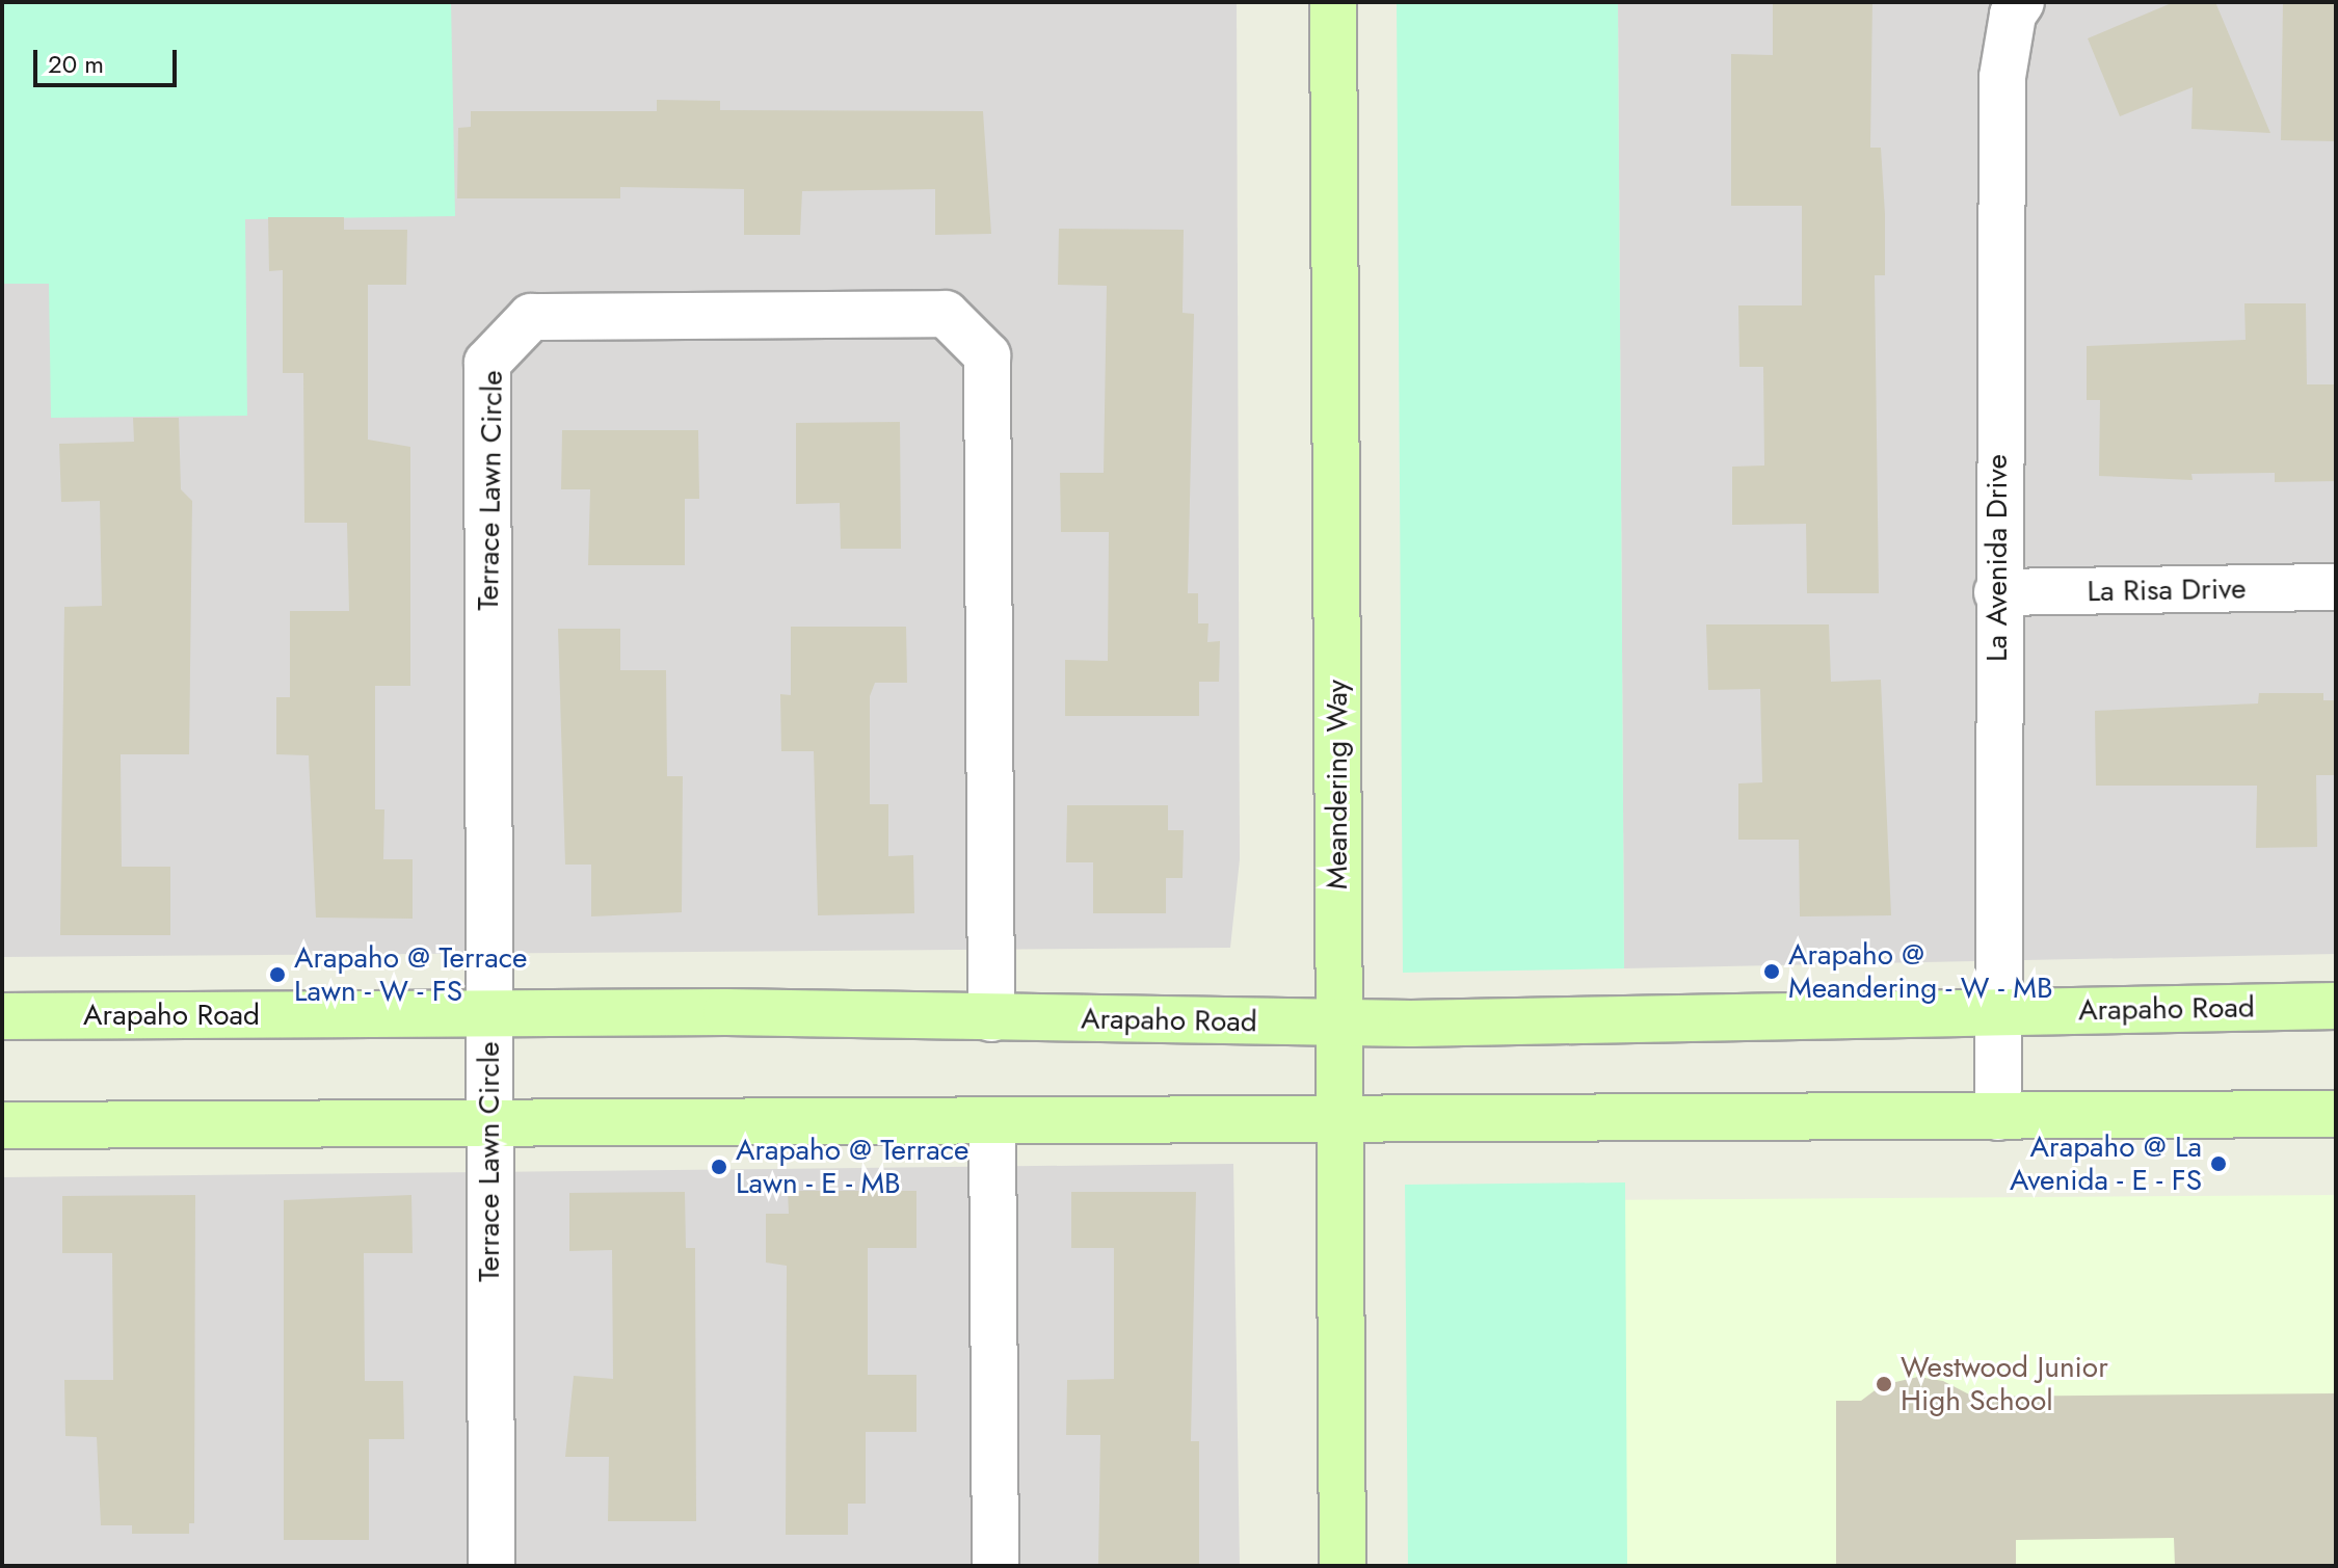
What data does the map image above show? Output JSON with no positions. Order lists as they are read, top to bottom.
{
  "streets": {
    "main road": ["Meandering Way", "Arapaho Road"],
    "street": ["Terrace Lawn Circle", "La Avenida Drive", "La Risa Drive"]
  },
  "crossings": [
    ["Terrace Lawn Circle", "Arapaho Road"],
    ["La Avenida Drive", "La Risa Drive"],
    ["La Avenida Drive", "Arapaho Road"],
    ["Meandering Way", "Arapaho Road"]
  ],
  "places": [
    "Arapaho @ Meandering - W - MB",
    "Arapaho @ Terrace Lawn - W - FS",
    "Arapaho @ La Avenida - E - FS",
    "Arapaho @ Terrace Lawn - E - MB",
    "Westwood Junior High School"
  ],
  "scale_bar": "20 m"
}
